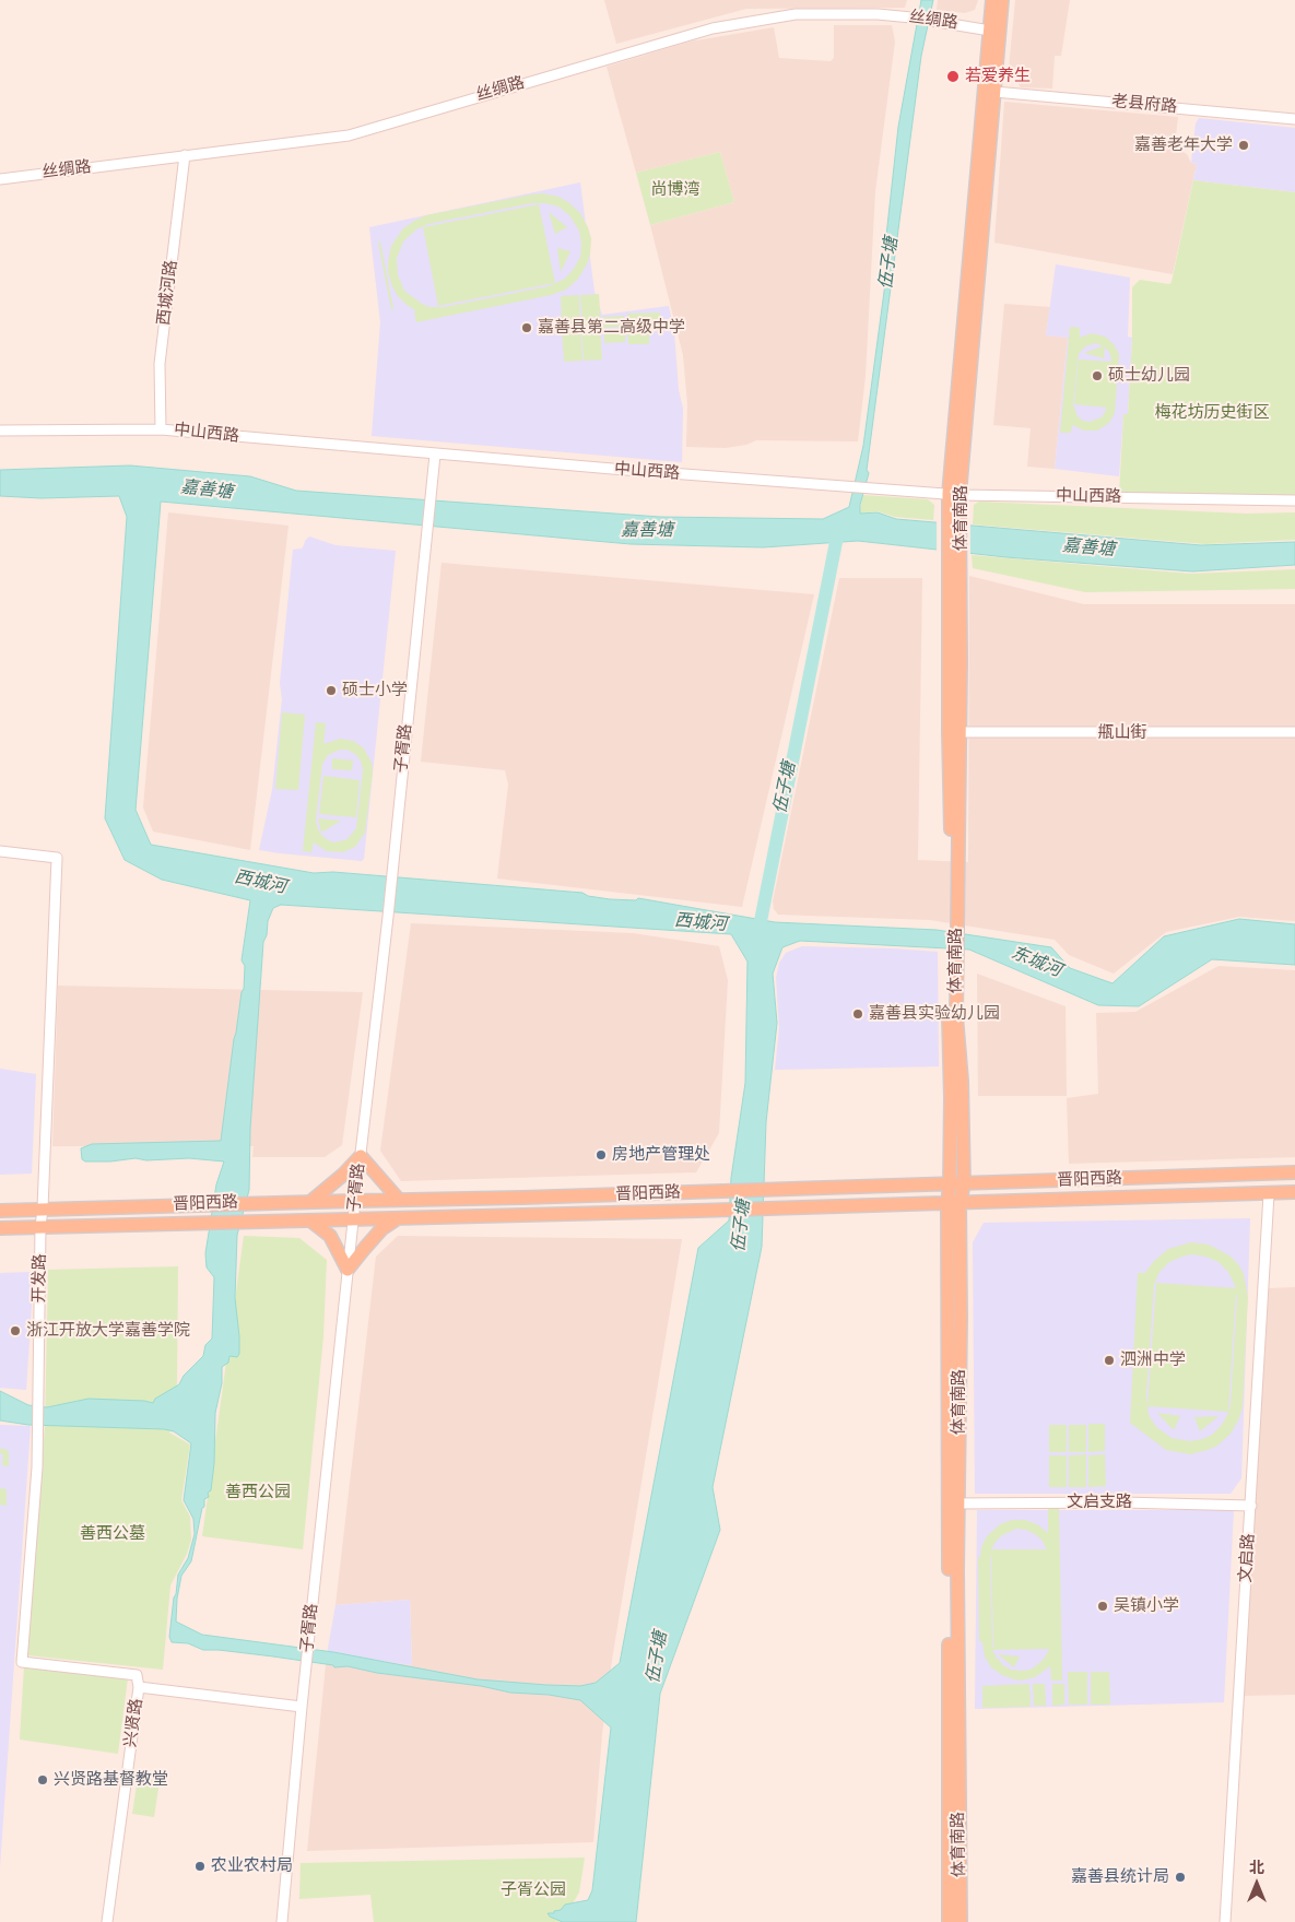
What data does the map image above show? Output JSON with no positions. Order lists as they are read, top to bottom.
{
  "streets": {
    "main road": ["体育南路", "晋阳西路"],
    "street": [
      "丝绸路",
      "老县府路",
      "西城河路",
      "中山西路",
      "甁山街",
      "子胥路",
      "开发路",
      "文启支路",
      "文启路",
      "兴贤路"
    ]
  },
  "crossings": [
    ["丝绸路", "西城河路"],
    ["丝绸路", "体育南路"],
    ["老县府路", "体育南路"],
    ["西城河路", "中山西路"],
    ["中山西路", "体育南路"],
    ["中山西路", "子胥路"],
    ["体育南路", "甁山街"],
    ["体育南路", "晋阳西路"],
    ["体育南路", "文启支路"],
    ["子胥路", "晋阳西路"],
    ["子胥路", "兴贤路"],
    ["晋阳西路", "开发路"],
    ["晋阳西路", "文启路"],
    ["开发路", "兴贤路"],
    ["文启支路", "文启路"]
  ],
  "water": [
    "伍子塘",
    "嘉善塘",
    "西城河",
    "东城河"
  ],
  "parks": [
    "尚博湾",
    "梅花坊历史街区",
    "善西公园",
    "善西公墓",
    "子胥公园"
  ],
  "places": [
    "若爱养生",
    "嘉善老年大学",
    "嘉善县第二高级中学",
    "硕士幼儿园",
    "硕士小学",
    "嘉善县实验幼儿园",
    "房地产管理处",
    "浙江开放大学嘉善学院",
    "泗洲中学",
    "吴镇小学",
    "兴贤路基督教堂",
    "农业农村局",
    "嘉善县统计局"
  ],
  "north": "top"
}
